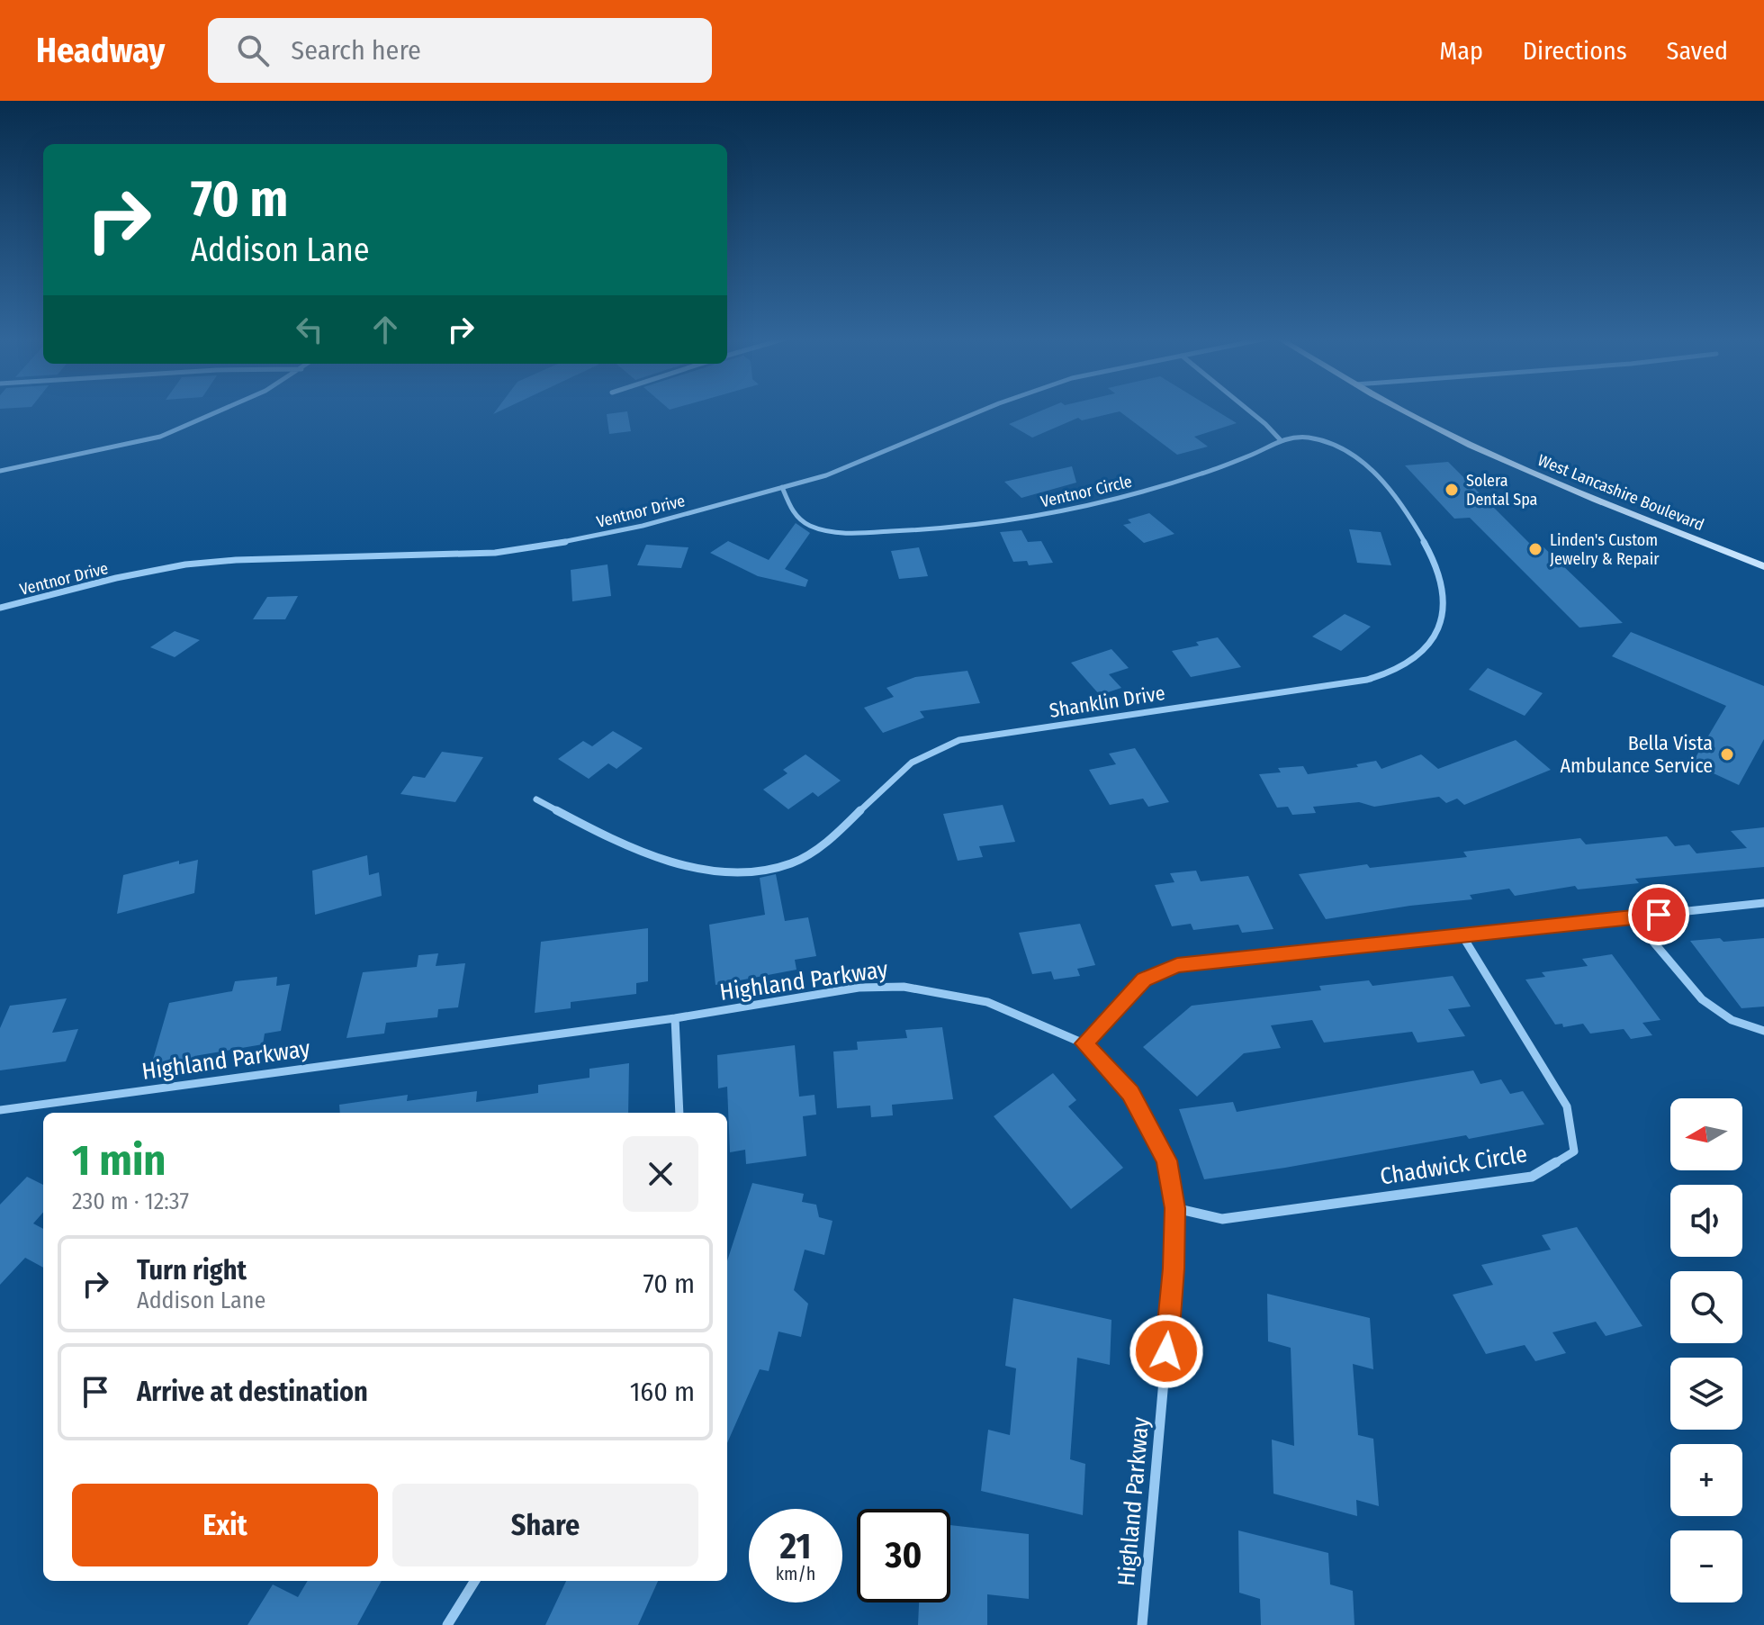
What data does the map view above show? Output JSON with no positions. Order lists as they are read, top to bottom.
{
  "streets": {
    "main road": ["West Lancashire Boulevard"],
    "street": [
      "Ventnor Circle",
      "Ventnor Drive",
      "Shanklin Drive",
      "Highland Parkway",
      "Chadwick Circle"
    ]
  },
  "crossings": [
    ["Ventnor Circle", "Ventnor Drive"],
    ["Ventnor Circle", "Shanklin Drive"],
    ["Highland Parkway", "Chadwick Circle"]
  ],
  "places": ["Solera Dental Spa", "Linden's Custom Jewelry & Repair", "Bella Vista Ambulance Service"],
  "north": "left",
  "page": {
    "header": "Headway",
    "search": "Search here",
    "nav": ["Map", "Directions", "Saved"],
    "turn": ["70 m", "Addison Lane"],
    "map_buttons": ["+", "−"],
    "heading": ["1 min", "230 m · 12:37"],
    "list": [
      {
        "name": "Turn right",
        "note": "Addison Lane",
        "value": "70 m"
      },
      {
        "name": "Arrive at destination",
        "value": "160 m"
      }
    ],
    "buttons": ["Exit", "Share"],
    "speed": "21 km/h",
    "limit": "30"
  }
}
